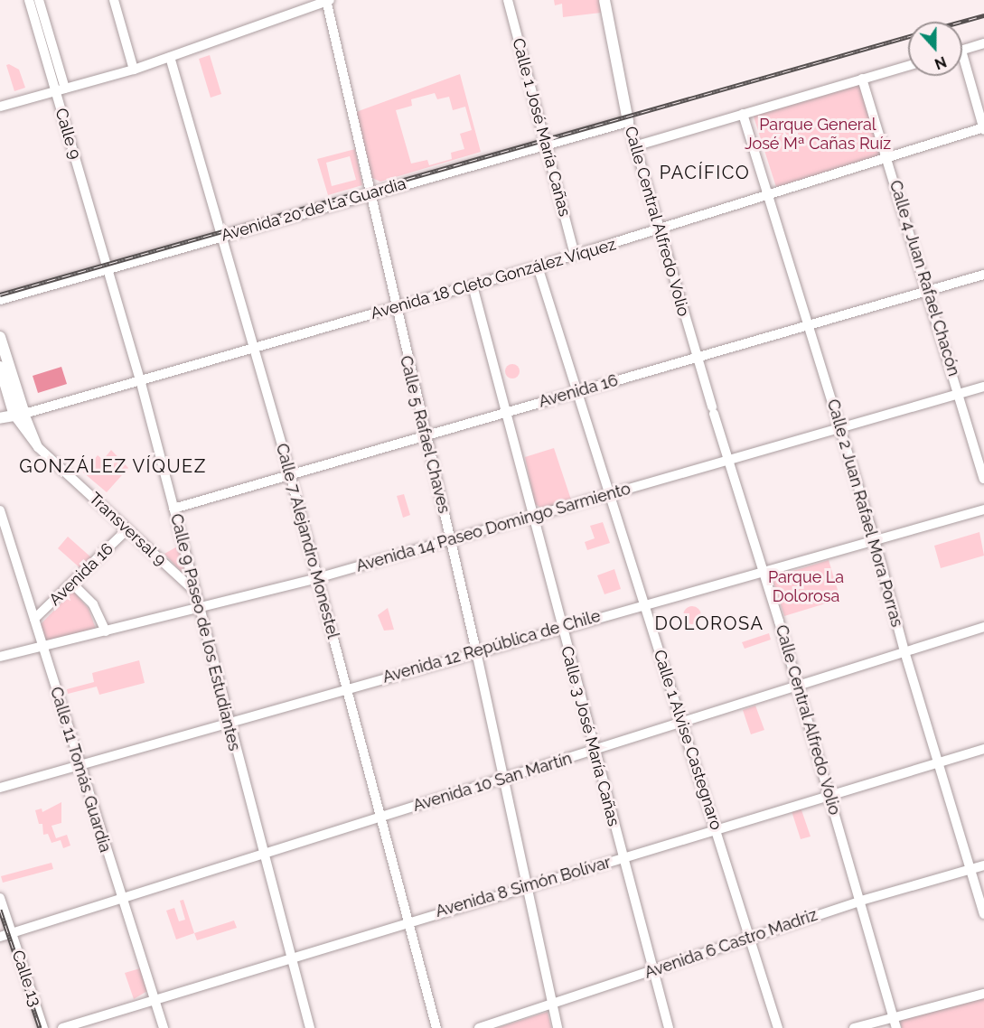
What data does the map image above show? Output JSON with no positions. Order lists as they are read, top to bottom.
{
  "streets": {
    "main road": ["Avenida 20 de La Guardia", "Calle Central Alfredo Volio", "Avenida 18 Cleto González Víquez"],
    "street": [
      "Calle 1 José María Cañas",
      "Calle 9",
      "Calle 4 Juan Rafael Chacón",
      "Avenida 16",
      "Calle 5 Rafael Chaves",
      "Calle 2 Juan Rafael Mora Porras",
      "Avenida 14 Paseo Domingo Sarmiento",
      "Transversal 9",
      "Calle 7 Alejandro Monestel",
      "Calle 9 Paseo de los Estudiantes",
      "Avenida 12 República de Chile",
      "Calle 3 José María Cañas",
      "Calle 1 Alvise Castegnaro",
      "Calle 11 Tomás Guardia",
      "Avenida 10 San Martín",
      "Avenida 8 Simón Bolívar",
      "Avenida 6 Castro Madriz",
      "Calle 13"
    ]
  },
  "crossings": [
    ["Calle 1 José María Cañas", "Avenida 20 de La Guardia"],
    ["Calle 1 José María Cañas", "Avenida 18 Cleto González Víquez"],
    ["Calle 9", "Avenida 20 de La Guardia"],
    ["Calle 9", "Calle 9 Paseo de los Estudiantes"],
    ["Avenida 20 de La Guardia", "Calle Central Alfredo Volio"],
    ["Avenida 20 de La Guardia", "Calle 5 Rafael Chaves"],
    ["Avenida 20 de La Guardia", "Calle 7 Alejandro Monestel"],
    ["Avenida 20 de La Guardia", "Calle 9 Paseo de los Estudiantes"],
    ["Calle Central Alfredo Volio", "Avenida 18 Cleto González Víquez"],
    ["Calle Central Alfredo Volio", "Avenida 16"],
    ["Calle Central Alfredo Volio", "Avenida 14 Paseo Domingo Sarmiento"],
    ["Calle Central Alfredo Volio", "Avenida 12 República de Chile"],
    ["Calle Central Alfredo Volio", "Avenida 10 San Martín"],
    ["Calle Central Alfredo Volio", "Avenida 8 Simón Bolívar"],
    ["Calle Central Alfredo Volio", "Avenida 6 Castro Madriz"],
    ["Calle 4 Juan Rafael Chacón", "Avenida 18 Cleto González Víquez"],
    ["Calle 4 Juan Rafael Chacón", "Avenida 16"],
    ["Calle 4 Juan Rafael Chacón", "Avenida 14 Paseo Domingo Sarmiento"],
    ["Avenida 18 Cleto González Víquez", "Calle 5 Rafael Chaves"],
    ["Avenida 18 Cleto González Víquez", "Calle 2 Juan Rafael Mora Porras"],
    ["Avenida 18 Cleto González Víquez", "Transversal 9"],
    ["Avenida 18 Cleto González Víquez", "Calle 7 Alejandro Monestel"],
    ["Avenida 18 Cleto González Víquez", "Calle 9 Paseo de los Estudiantes"],
    ["Avenida 18 Cleto González Víquez", "Calle 3 José María Cañas"],
    ["Avenida 18 Cleto González Víquez", "Calle 1 Alvise Castegnaro"],
    ["Avenida 16", "Calle 5 Rafael Chaves"],
    ["Avenida 16", "Calle 2 Juan Rafael Mora Porras"],
    ["Avenida 16", "Transversal 9"],
    ["Avenida 16", "Calle 7 Alejandro Monestel"],
    ["Avenida 16", "Calle 9 Paseo de los Estudiantes"],
    ["Avenida 16", "Calle 3 José María Cañas"],
    ["Avenida 16", "Calle 1 Alvise Castegnaro"],
    ["Avenida 16", "Calle 11 Tomás Guardia"],
    ["Calle 5 Rafael Chaves", "Avenida 14 Paseo Domingo Sarmiento"],
    ["Calle 5 Rafael Chaves", "Avenida 12 República de Chile"],
    ["Calle 5 Rafael Chaves", "Avenida 10 San Martín"],
    ["Calle 5 Rafael Chaves", "Avenida 8 Simón Bolívar"],
    ["Calle 5 Rafael Chaves", "Avenida 6 Castro Madriz"],
    ["Calle 2 Juan Rafael Mora Porras", "Avenida 14 Paseo Domingo Sarmiento"],
    ["Calle 2 Juan Rafael Mora Porras", "Avenida 12 República de Chile"],
    ["Calle 2 Juan Rafael Mora Porras", "Avenida 10 San Martín"],
    ["Calle 2 Juan Rafael Mora Porras", "Avenida 8 Simón Bolívar"],
    ["Calle 2 Juan Rafael Mora Porras", "Avenida 6 Castro Madriz"],
    ["Avenida 14 Paseo Domingo Sarmiento", "Calle 7 Alejandro Monestel"],
    ["Avenida 14 Paseo Domingo Sarmiento", "Calle 9 Paseo de los Estudiantes"],
    ["Avenida 14 Paseo Domingo Sarmiento", "Calle 3 José María Cañas"],
    ["Avenida 14 Paseo Domingo Sarmiento", "Calle 1 Alvise Castegnaro"],
    ["Avenida 14 Paseo Domingo Sarmiento", "Calle 11 Tomás Guardia"],
    ["Transversal 9", "Calle 9 Paseo de los Estudiantes"],
    ["Calle 7 Alejandro Monestel", "Avenida 12 República de Chile"],
    ["Calle 7 Alejandro Monestel", "Avenida 10 San Martín"],
    ["Calle 7 Alejandro Monestel", "Avenida 8 Simón Bolívar"],
    ["Calle 9 Paseo de los Estudiantes", "Avenida 12 República de Chile"],
    ["Calle 9 Paseo de los Estudiantes", "Avenida 10 San Martín"],
    ["Calle 9 Paseo de los Estudiantes", "Avenida 8 Simón Bolívar"],
    ["Avenida 12 República de Chile", "Calle 3 José María Cañas"],
    ["Avenida 12 República de Chile", "Calle 1 Alvise Castegnaro"],
    ["Avenida 12 República de Chile", "Calle 11 Tomás Guardia"],
    ["Calle 3 José María Cañas", "Avenida 10 San Martín"],
    ["Calle 3 José María Cañas", "Avenida 8 Simón Bolívar"],
    ["Calle 3 José María Cañas", "Avenida 6 Castro Madriz"],
    ["Calle 1 Alvise Castegnaro", "Avenida 10 San Martín"],
    ["Calle 1 Alvise Castegnaro", "Avenida 8 Simón Bolívar"],
    ["Calle 1 Alvise Castegnaro", "Avenida 6 Castro Madriz"],
    ["Calle 11 Tomás Guardia", "Avenida 10 San Martín"],
    ["Calle 11 Tomás Guardia", "Avenida 8 Simón Bolívar"],
    ["Avenida 10 San Martín", "Calle 13"]
  ],
  "districts": ["PACÍFICO", "GONZÁLEZ VÍQUEZ", "DOLOROSA"],
  "parks": ["Parque General José Mª Cañas Ruíz", "Parque La Dolorosa"],
  "north": "bottom"
}
